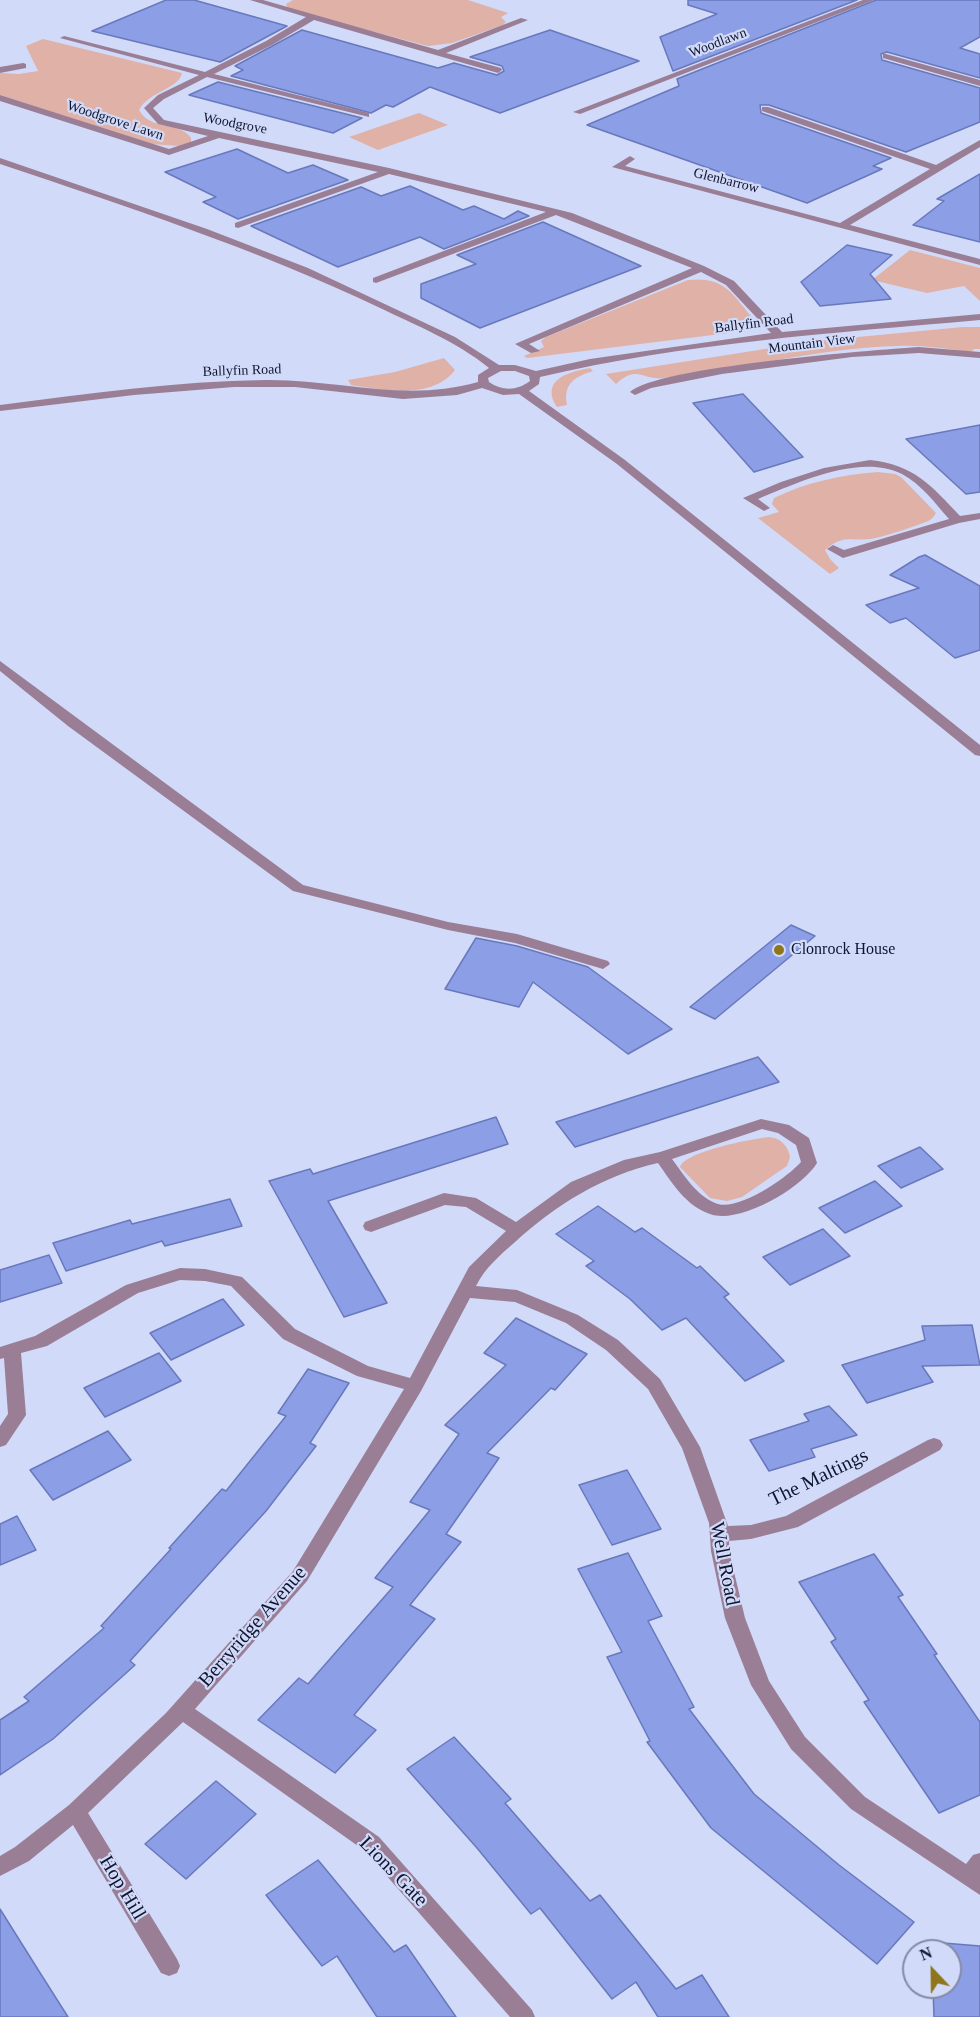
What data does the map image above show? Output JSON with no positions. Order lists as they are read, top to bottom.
{
  "streets": {
    "street": [
      "Woodlawn",
      "Woodgrove Lawn",
      "Woodgrove",
      "Glenbarrow",
      "Ballyfin Road",
      "Mountain View",
      "The Maltings",
      "Well Road",
      "Berryridge Avenue",
      "Lions Gate",
      "Hop Hill"
    ]
  },
  "crossings": [
    ["Woodgrove Lawn", "Woodgrove"],
    ["Woodgrove", "Ballyfin Road"],
    ["The Maltings", "Well Road"],
    ["Well Road", "Berryridge Avenue"],
    ["Berryridge Avenue", "Lions Gate"],
    ["Berryridge Avenue", "Hop Hill"]
  ],
  "places": ["Clonrock House"],
  "north": "top"
}
